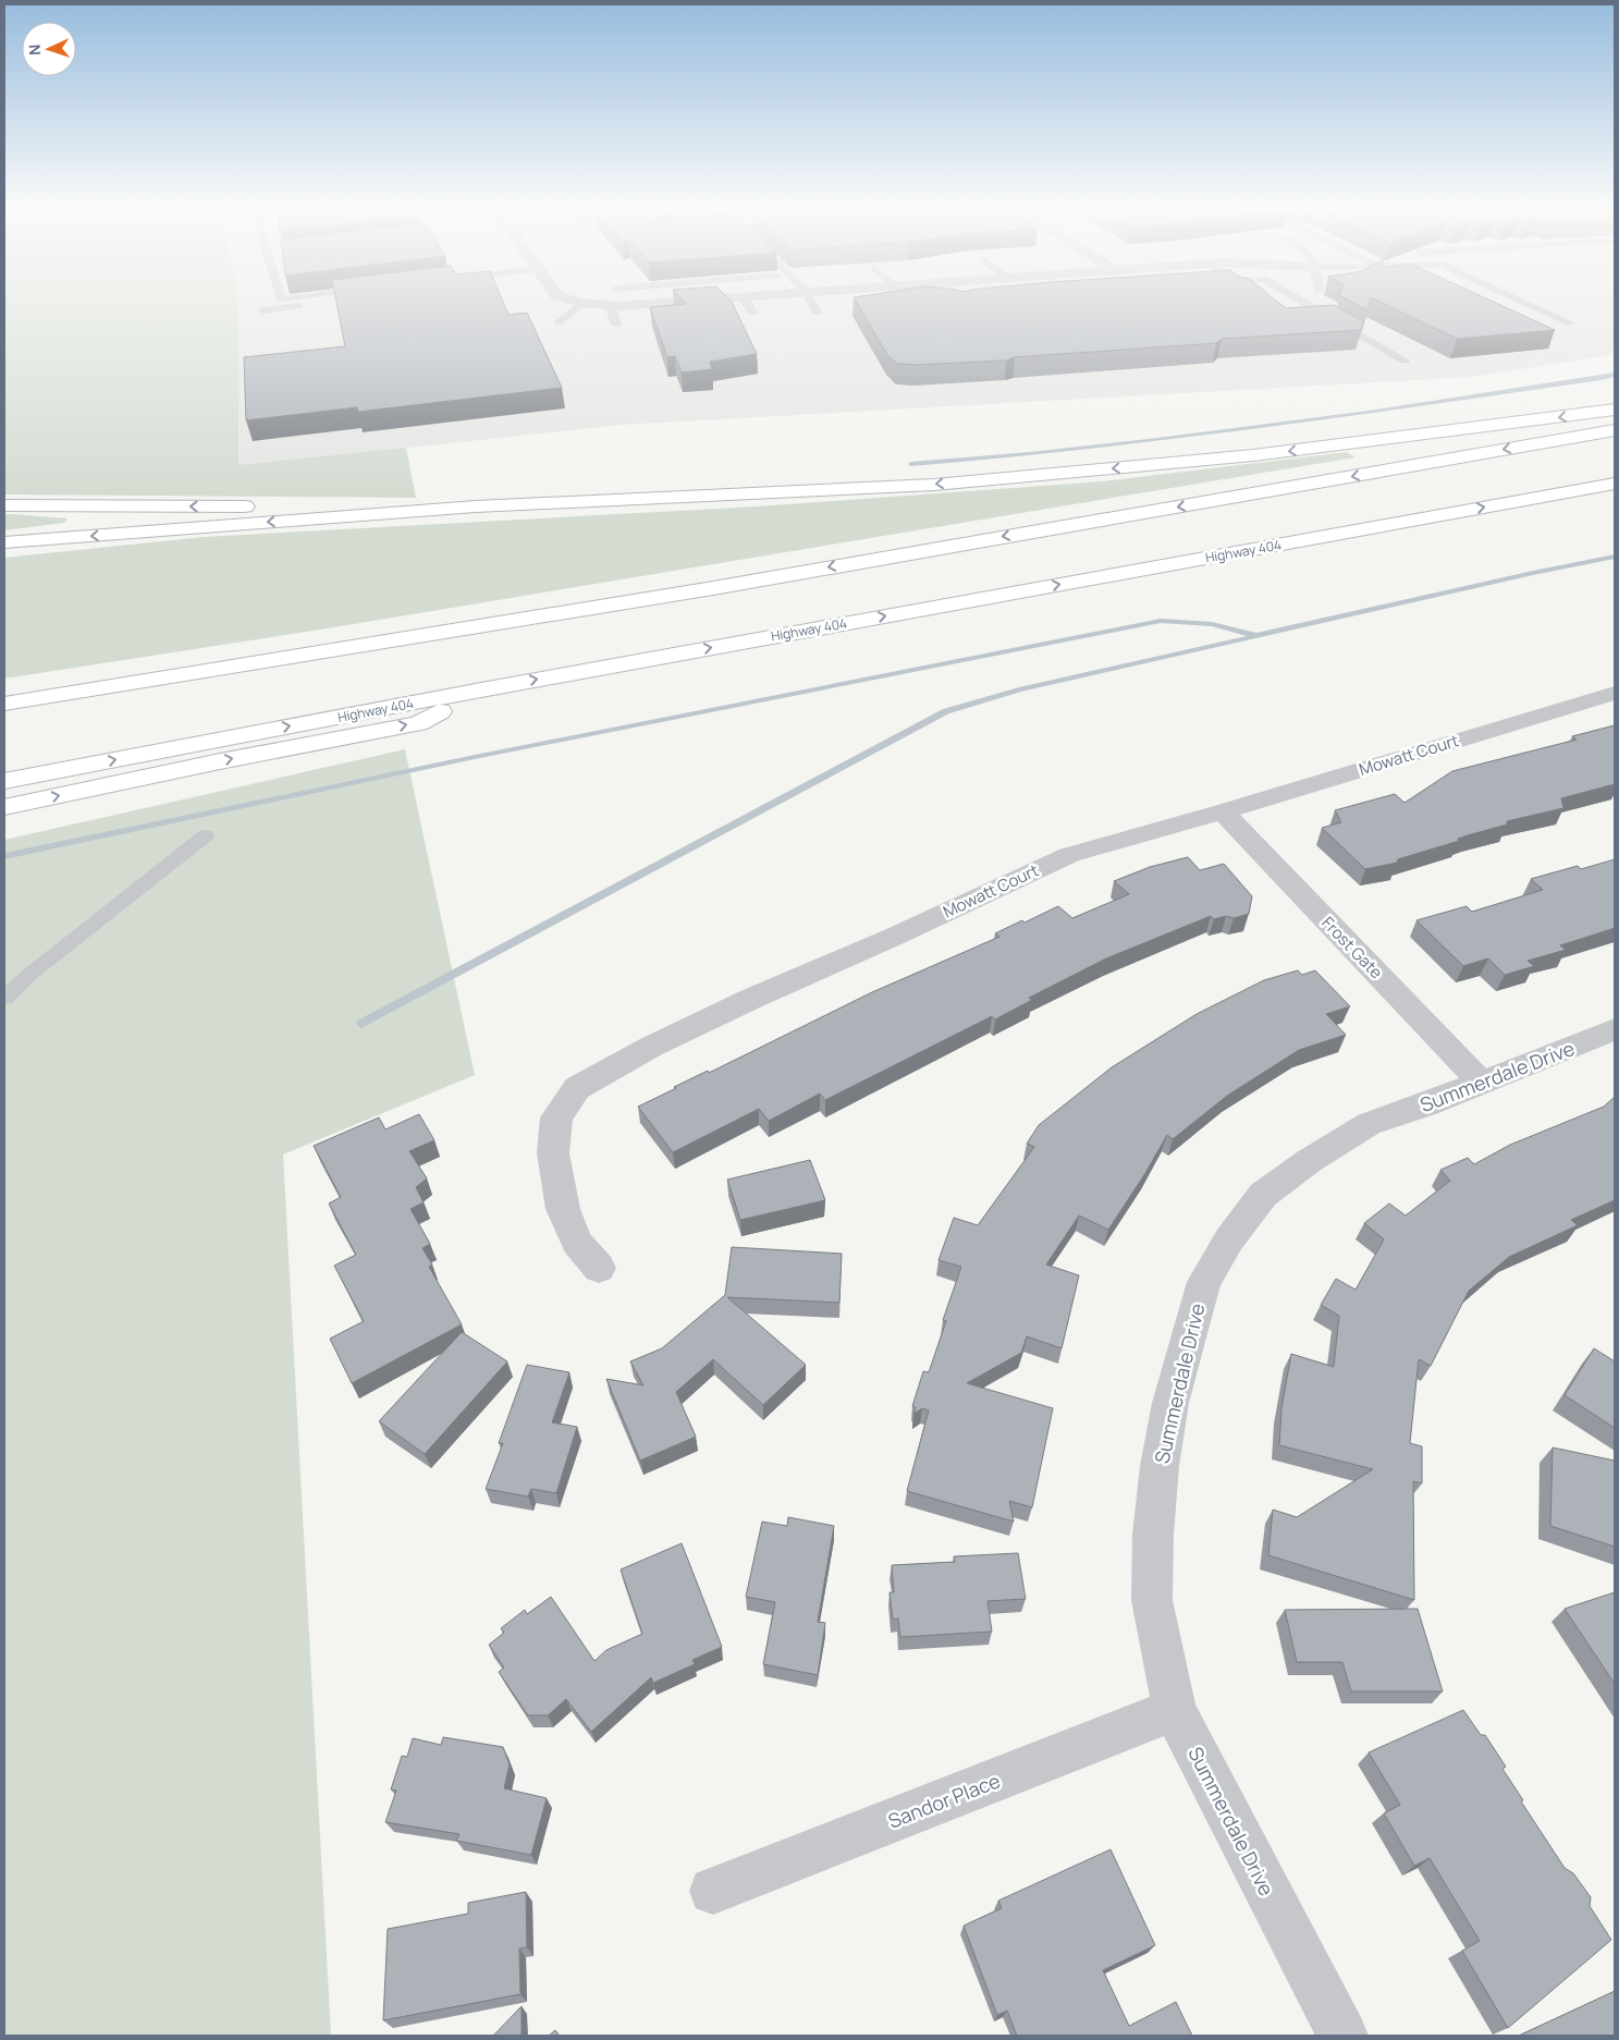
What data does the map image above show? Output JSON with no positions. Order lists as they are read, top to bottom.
{
  "streets": {
    "highway": ["Highway 404"],
    "street": [
      "Mowatt Court",
      "Frost Gate",
      "Summerdale Drive",
      "Sandor Place"
    ]
  },
  "crossings": [
    ["Mowatt Court", "Frost Gate"],
    ["Frost Gate", "Summerdale Drive"],
    ["Summerdale Drive", "Sandor Place"]
  ],
  "north": "left"
}
